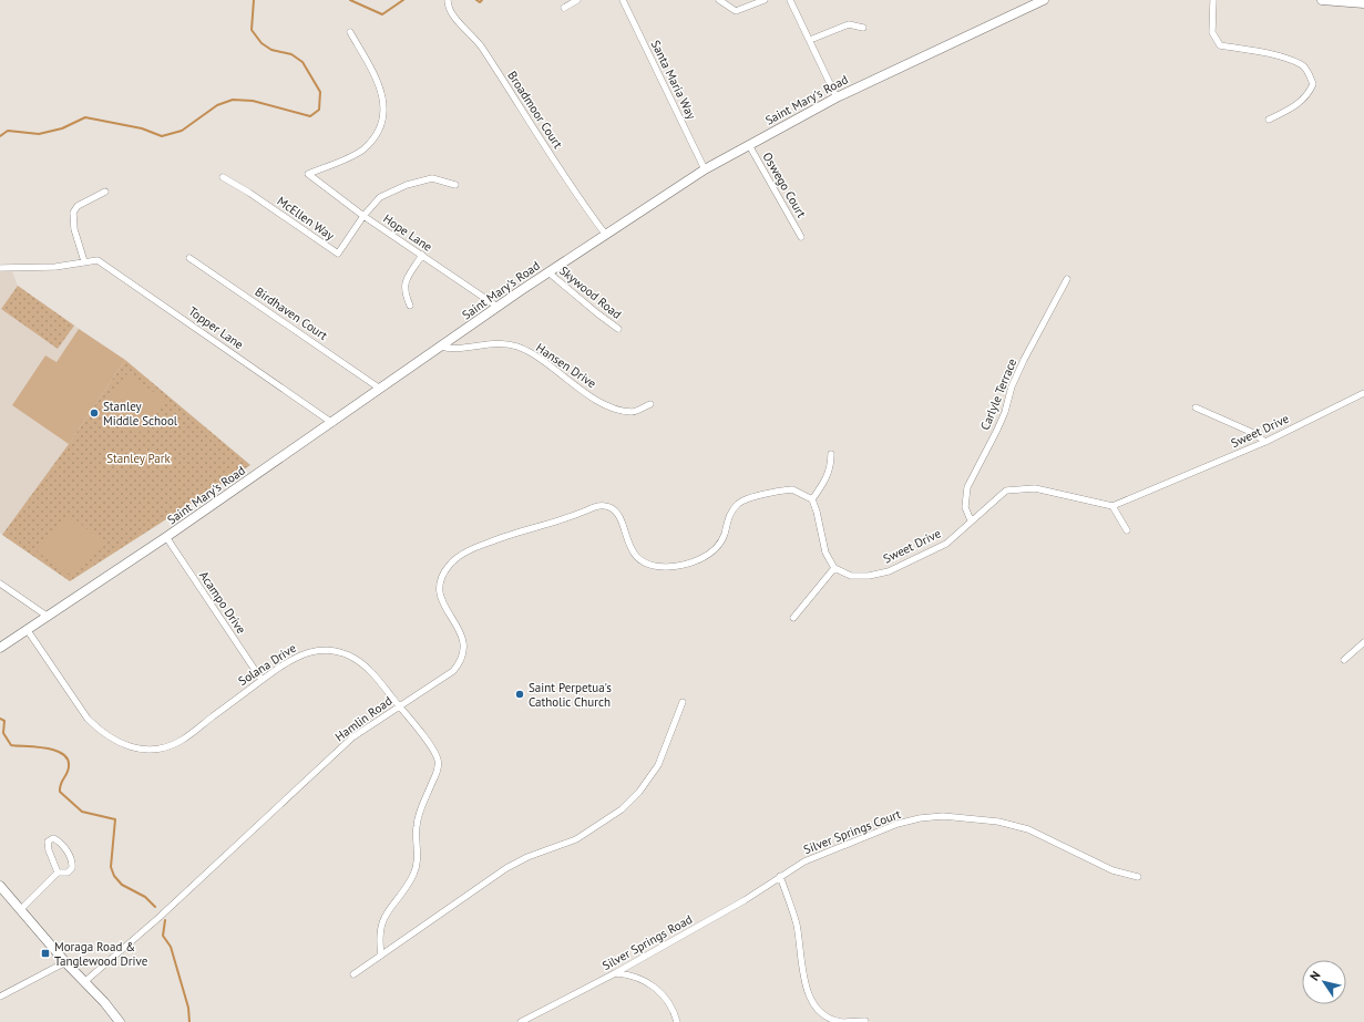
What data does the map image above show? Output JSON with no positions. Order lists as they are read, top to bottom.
{
  "streets": {
    "street": [
      "Santa Maria Way",
      "Saint Mary's Road",
      "Broadmoor Court",
      "Oswego Court",
      "McEllen Way",
      "Hope Lane",
      "Skywood Road",
      "Birdhaven Court",
      "Topper Lane",
      "Hansen Drive",
      "Carlyle Terrace",
      "Sweet Drive",
      "Acampo Drive",
      "Solana Drive",
      "Hamlin Road",
      "Silver Springs Court",
      "Silver Springs Road"
    ]
  },
  "crossings": [
    ["Santa Maria Way", "Saint Mary's Road"],
    ["Saint Mary's Road", "Broadmoor Court"],
    ["Saint Mary's Road", "Oswego Court"],
    ["Saint Mary's Road", "Hope Lane"],
    ["Saint Mary's Road", "Skywood Road"],
    ["Saint Mary's Road", "Birdhaven Court"],
    ["Saint Mary's Road", "Topper Lane"],
    ["Saint Mary's Road", "Hansen Drive"],
    ["Saint Mary's Road", "Acampo Drive"],
    ["Saint Mary's Road", "Solana Drive"],
    ["McEllen Way", "Hope Lane"],
    ["Carlyle Terrace", "Sweet Drive"],
    ["Acampo Drive", "Solana Drive"],
    ["Solana Drive", "Hamlin Road"],
    ["Silver Springs Court", "Silver Springs Road"]
  ],
  "parks": ["Stanley Park"],
  "places": {
    "other": ["Stanley Middle School", "Saint Perpetua's Catholic Church"],
    "transit": ["Moraga Road & Tanglewood Drive"]
  },
  "north": "top left"
}
